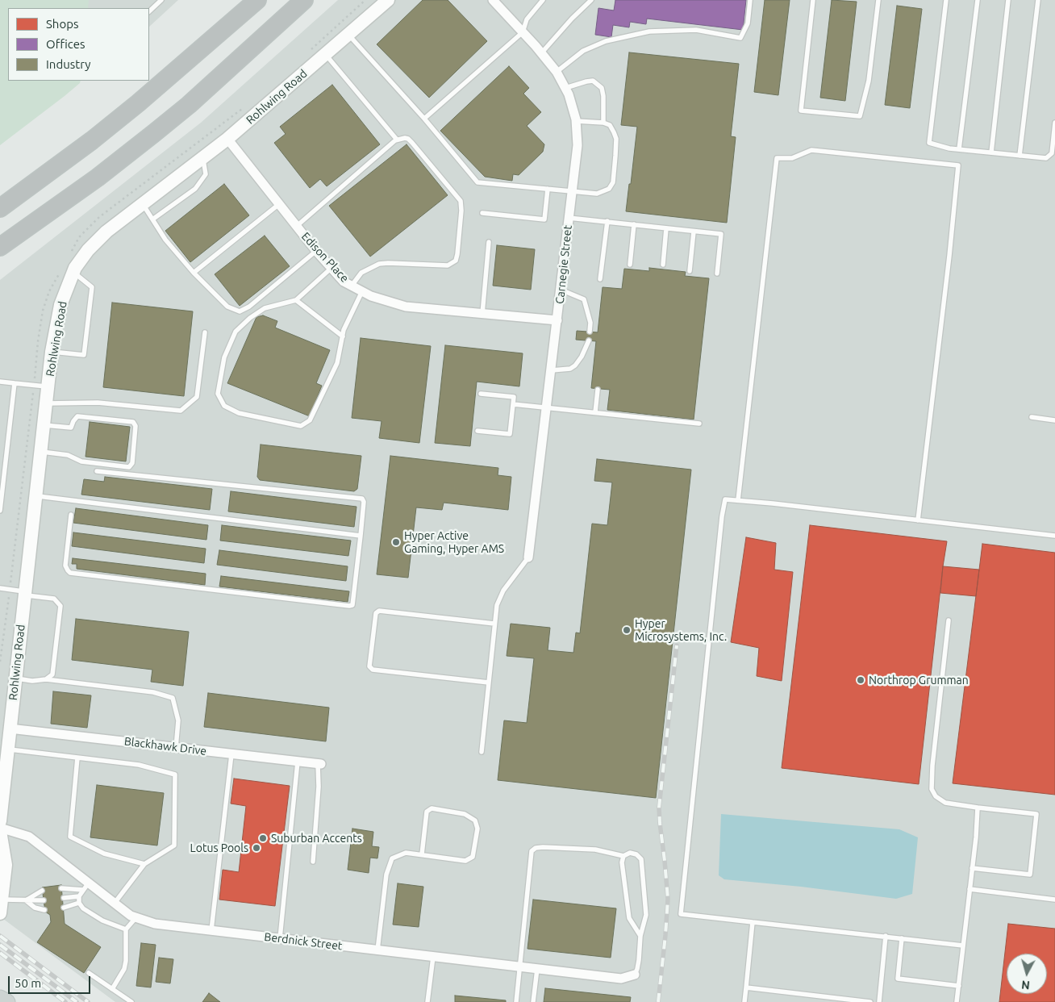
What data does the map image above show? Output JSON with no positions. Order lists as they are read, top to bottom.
{
  "streets": {
    "main road": ["Rohlwing Road"],
    "street": [
      "Edison Place",
      "Carnegie Street",
      "Blackhawk Drive",
      "Berdnick Street"
    ]
  },
  "crossings": [
    ["Rohlwing Road", "Edison Place"],
    ["Rohlwing Road", "Blackhawk Drive"],
    ["Edison Place", "Carnegie Street"]
  ],
  "places": [
    "Hyper Active Gaming, Hyper AMS",
    "Hyper Microsystems, Inc.",
    "Northrop Grumman",
    "Suburban Accents",
    "Lotus Pools"
  ],
  "legend": ["Shops", "Offices", "Industry"],
  "scale_bar": "50 m",
  "north": "bottom"
}
